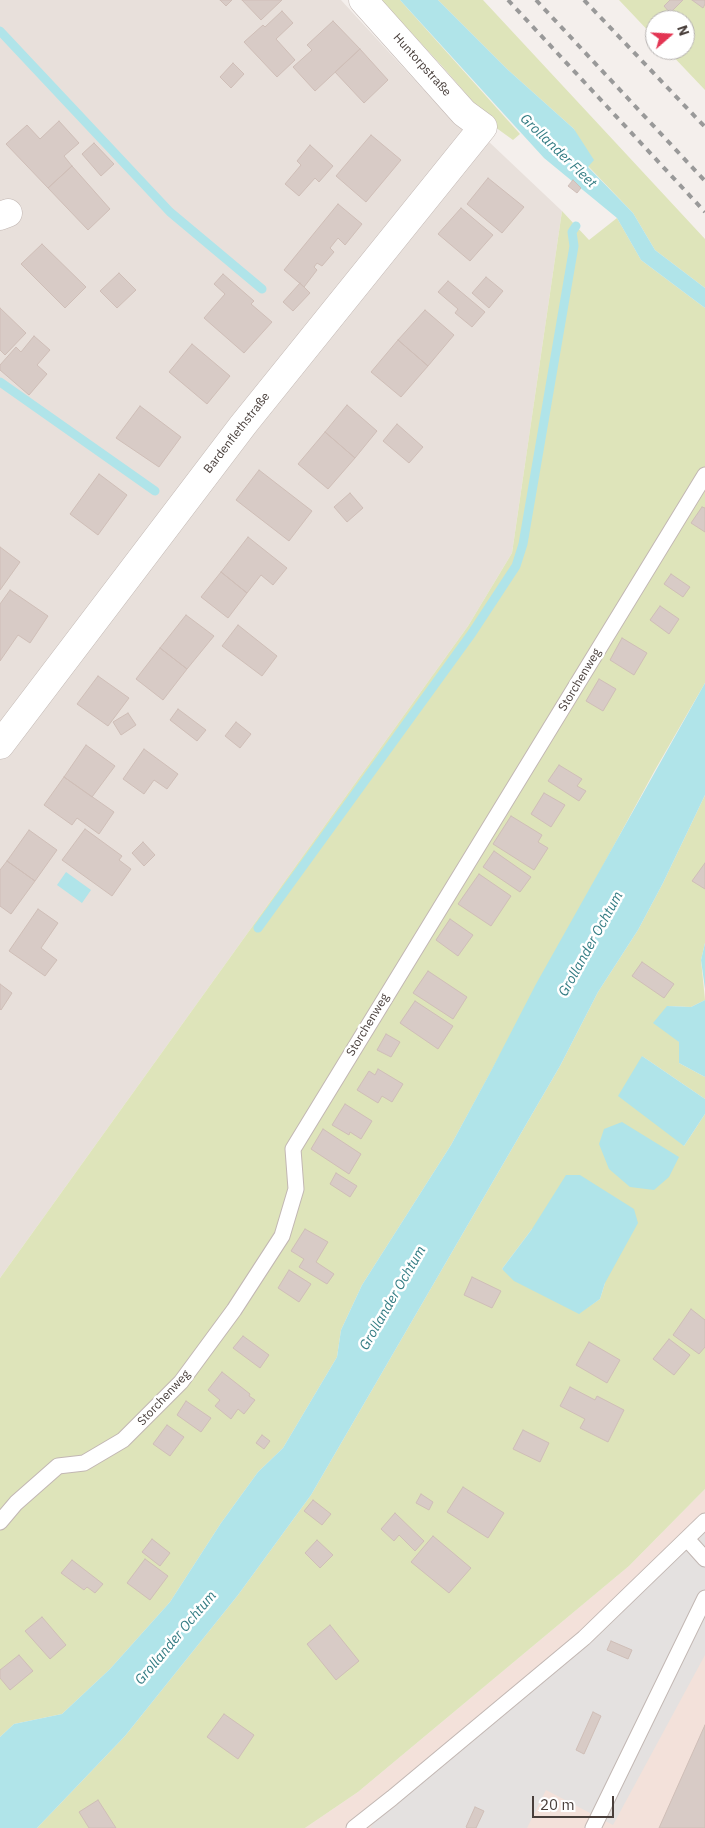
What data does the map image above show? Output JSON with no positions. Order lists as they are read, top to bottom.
{
  "streets": {
    "street": ["Huntorpstraße", "Bardenflethstraße"],
    "lane": ["Storchenweg"]
  },
  "crossings": [
    ["Huntorpstraße", "Bardenflethstraße"]
  ],
  "water": ["Grollander Fleet", "Grollander Ochtum"],
  "scale_bar": "20 m",
  "north": "right"
}
